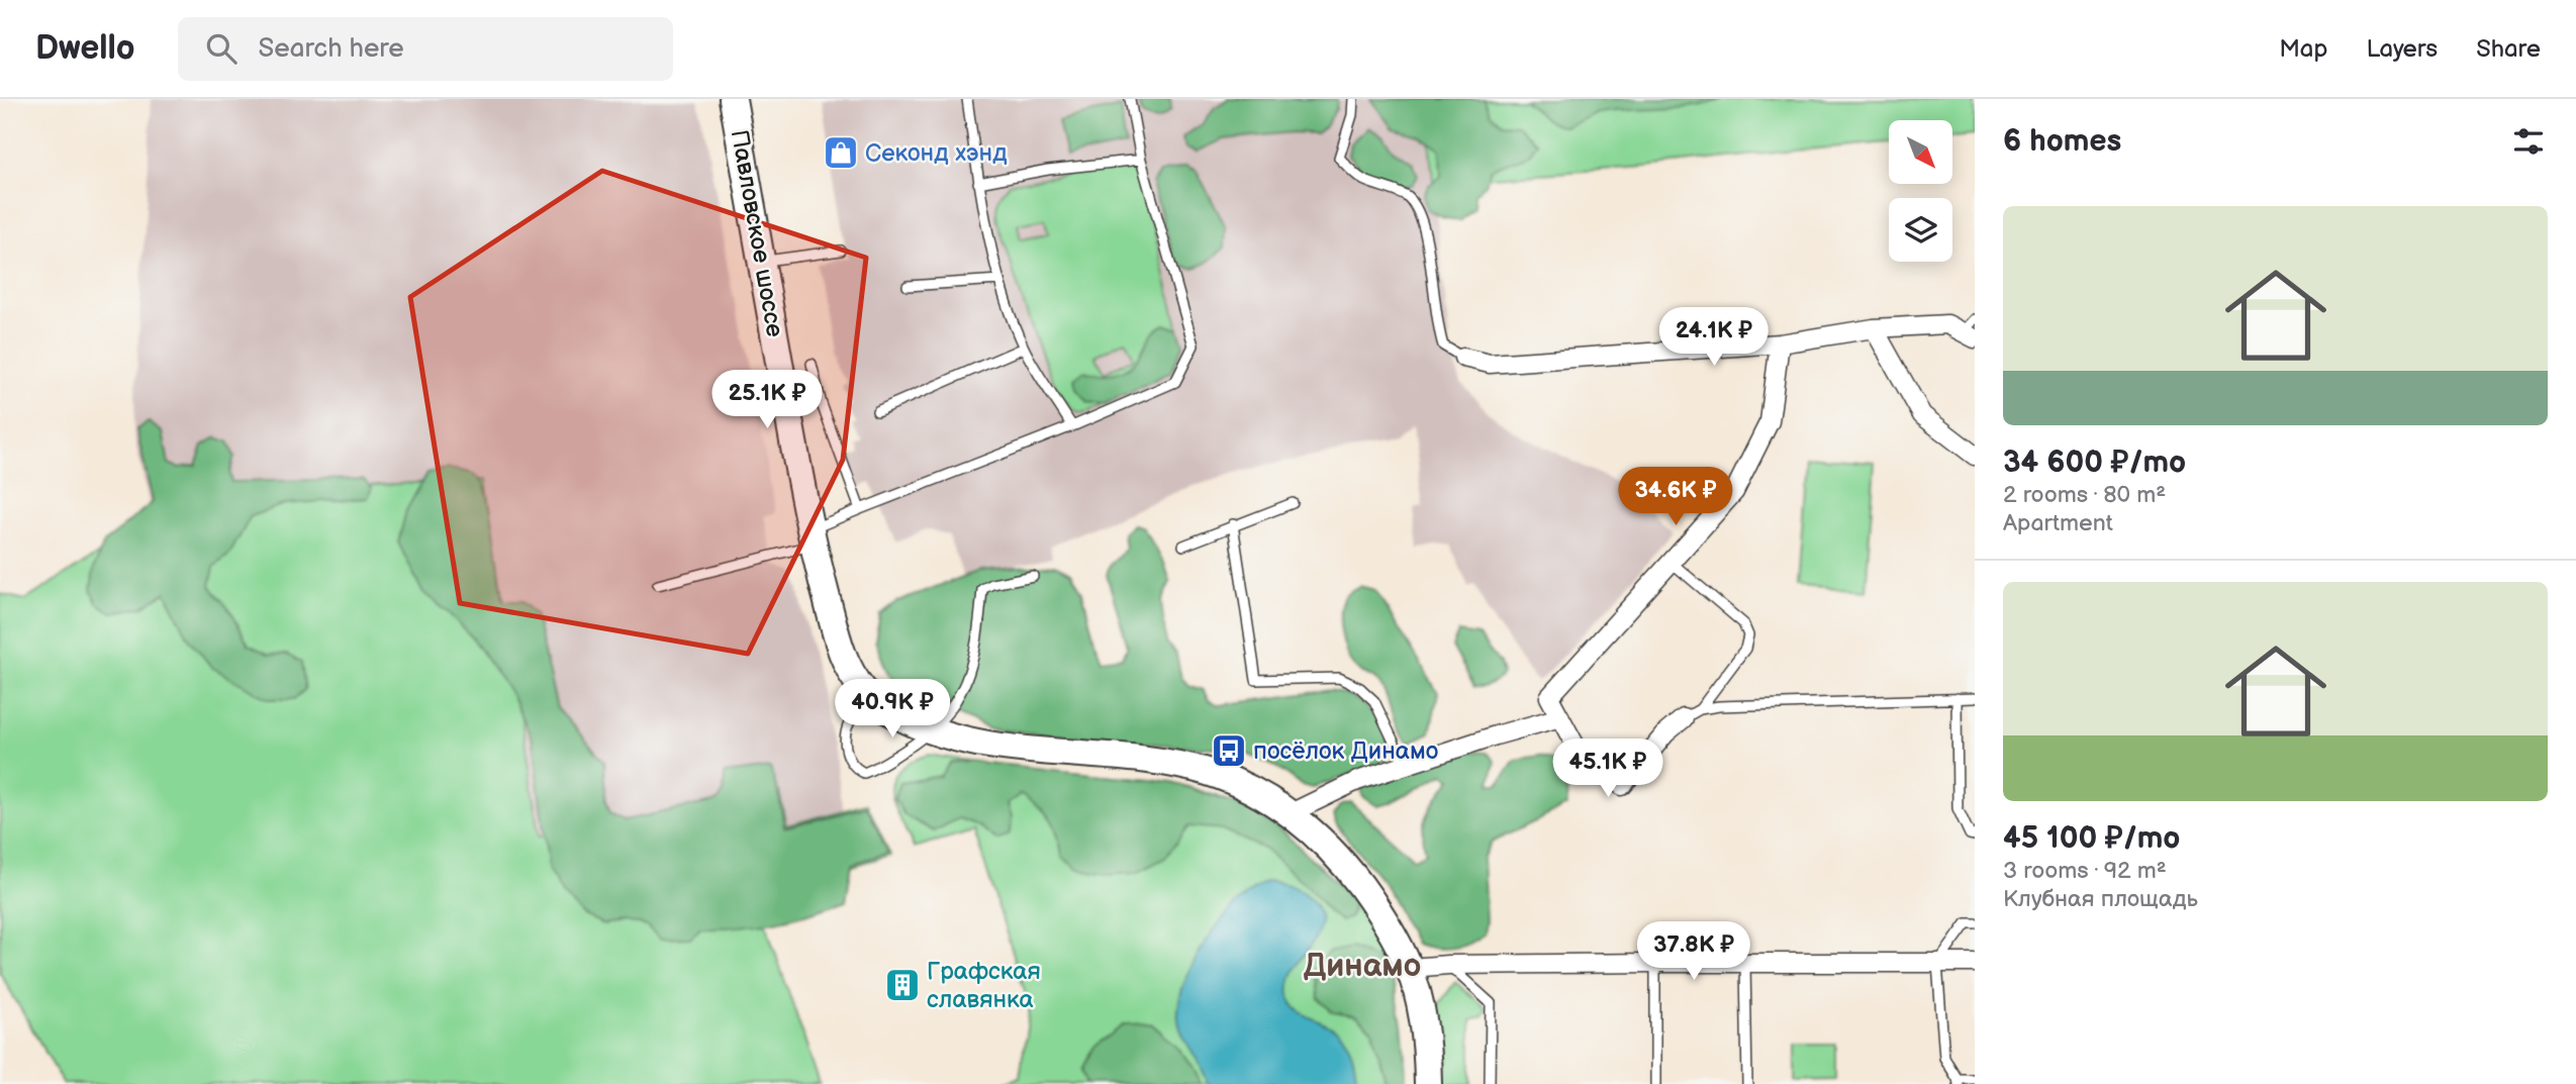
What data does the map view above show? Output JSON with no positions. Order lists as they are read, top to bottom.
{
  "streets": {
    "main road": ["Павловское шоссе"]
  },
  "districts": ["Динамо"],
  "places": {
    "shop": ["Секонд хэнд"],
    "bus stop": ["посёлок Динамо"],
    "building": ["Графская славянка"]
  },
  "north": "bottom right",
  "page": {
    "header": "Dwello",
    "search": "Search here",
    "nav": ["Map", "Layers", "Share"],
    "heading": "6 homes",
    "list": [
      {
        "name": "34 600 ₽/mo",
        "note": "2 rooms · 80 m² · Apartment"
      },
      {
        "name": "45 100 ₽/mo",
        "note": "3 rooms · 92 m² · Клубная площадь"
      }
    ],
    "price": [
      "24.1K ₽",
      "25.1K ₽",
      "34.6K ₽",
      "40.9K ₽",
      "45.1K ₽",
      "37.8K ₽"
    ]
  }
}
